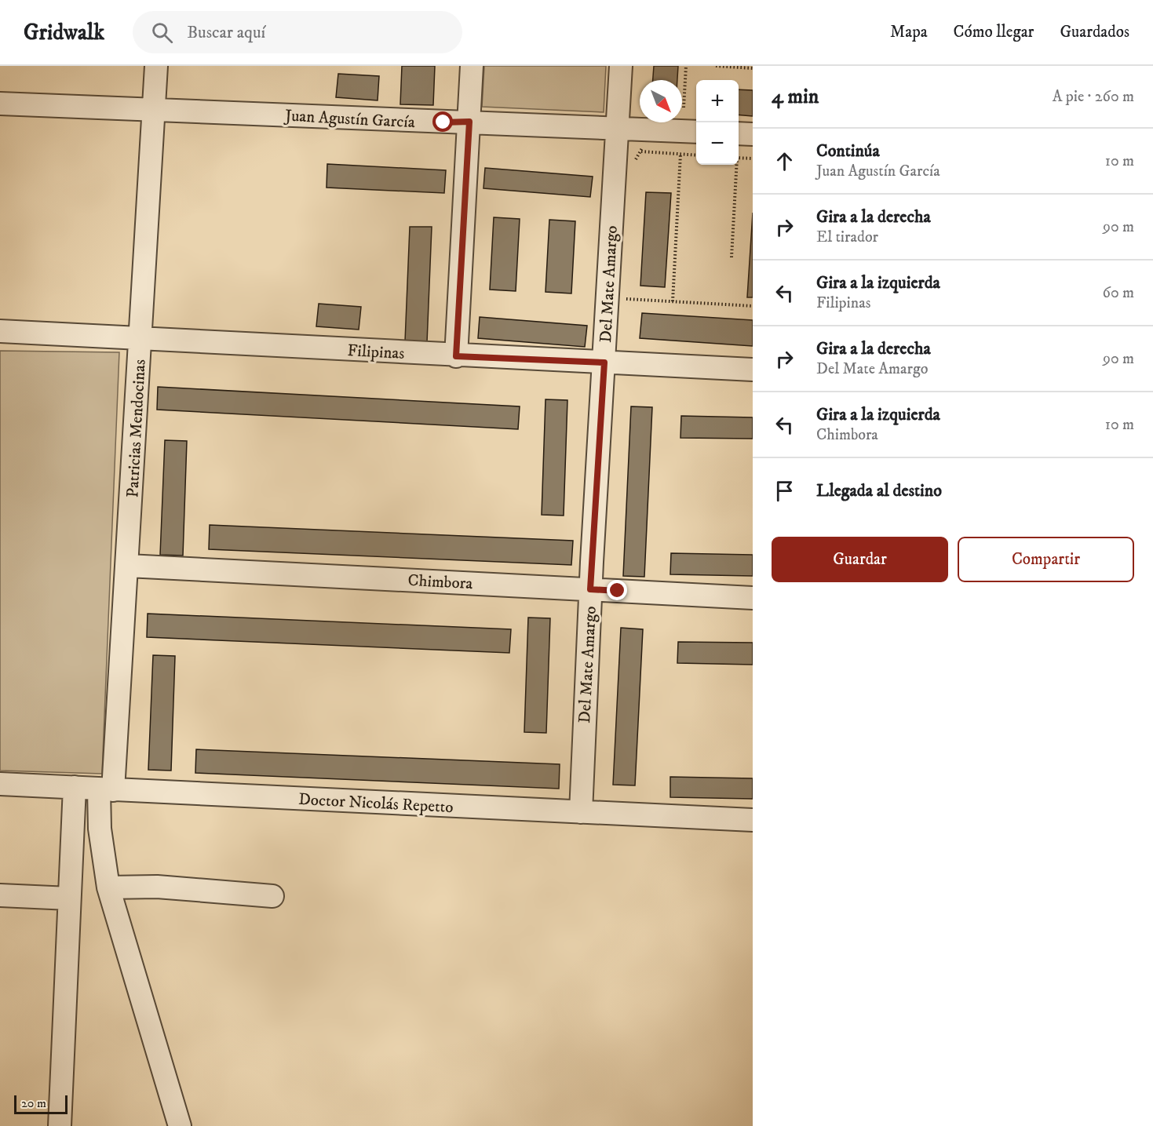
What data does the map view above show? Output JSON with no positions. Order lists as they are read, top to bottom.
{
  "streets": {
    "street": [
      "Juan Agustín García",
      "Del Mate Amargo",
      "Filipinas",
      "Patricias Mendocinas",
      "Chimbora",
      "Doctor Nicolás Repetto"
    ]
  },
  "crossings": [
    ["Juan Agustín García", "Del Mate Amargo"],
    ["Juan Agustín García", "Patricias Mendocinas"],
    ["Del Mate Amargo", "Filipinas"],
    ["Del Mate Amargo", "Chimbora"],
    ["Del Mate Amargo", "Doctor Nicolás Repetto"],
    ["Filipinas", "Patricias Mendocinas"],
    ["Patricias Mendocinas", "Chimbora"],
    ["Patricias Mendocinas", "Doctor Nicolás Repetto"]
  ],
  "scale_bar": "20 m",
  "north": "bottom right",
  "page": {
    "header": "Gridwalk",
    "search": "Buscar aquí",
    "nav": ["Mapa", "Cómo llegar", "Guardados"],
    "heading": ["4 min", "A pie · 260 m"],
    "map_buttons": ["+", "−"],
    "list": [
      ["Continúa", "Juan Agustín García", "10 m"],
      ["Gira a la derecha", "El tirador", "90 m"],
      ["Gira a la izquierda", "Filipinas", "60 m"],
      ["Gira a la derecha", "Del Mate Amargo", "90 m"],
      ["Gira a la izquierda", "Chimbora", "10 m"],
      "Llegada al destino"
    ],
    "buttons": ["Guardar", "Compartir"],
    "scale": "20 m"
  }
}
